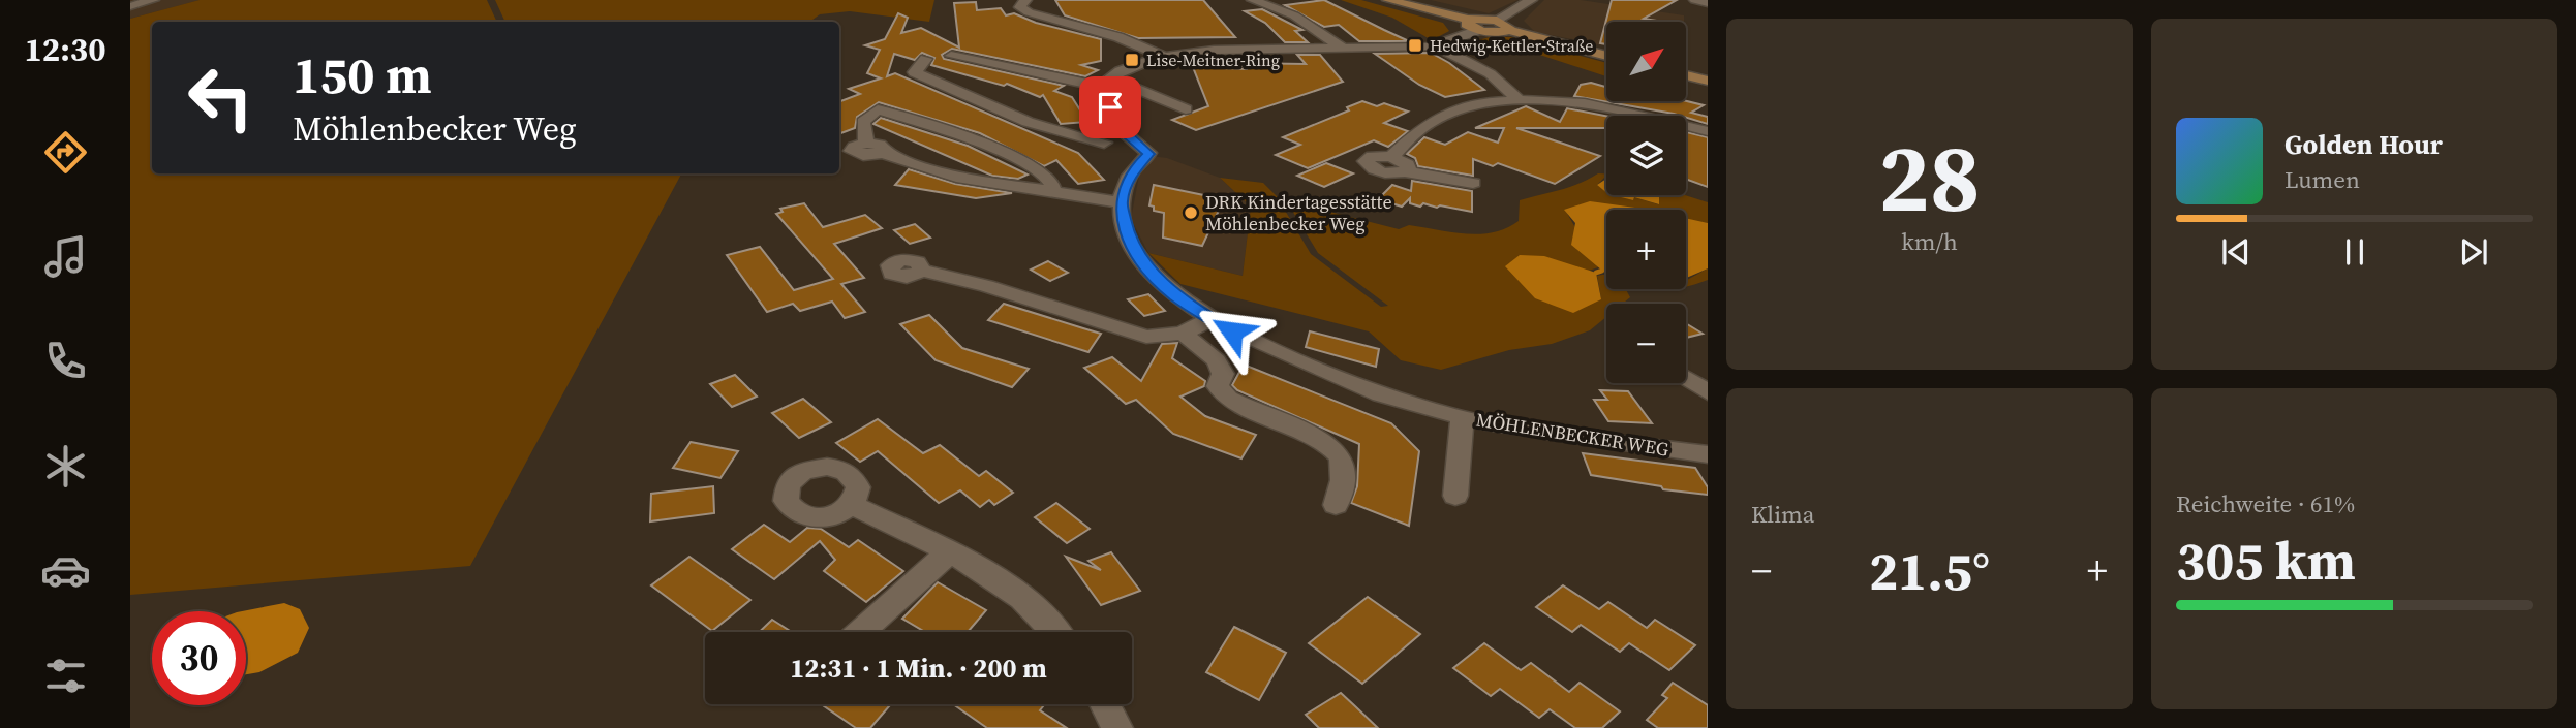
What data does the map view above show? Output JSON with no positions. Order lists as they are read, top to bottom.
{
  "streets": {
    "street": ["MÖHLENBECKER WEG"]
  },
  "places": {
    "transit": ["Hedwig-Kettler-Straße", "Lise-Meitner-Ring"],
    "other": ["DRK Kindertagesstätte Möhlenbecker Weg"]
  },
  "north": "top right",
  "page": {
    "tabs": "12:30",
    "tile": [
      ["28", "km/h"],
      "Klima",
      ["Reichweite · 61%", "305 km"]
    ],
    "map_buttons": ["+", "−"],
    "turn": ["150 m", "Möhlenbecker Weg"],
    "song": ["Golden Hour", "Lumen"],
    "heat": ["−", "21.5°", "+"],
    "limit": "30",
    "trip": "12:31 · 1 Min. · 200 m"
  }
}
